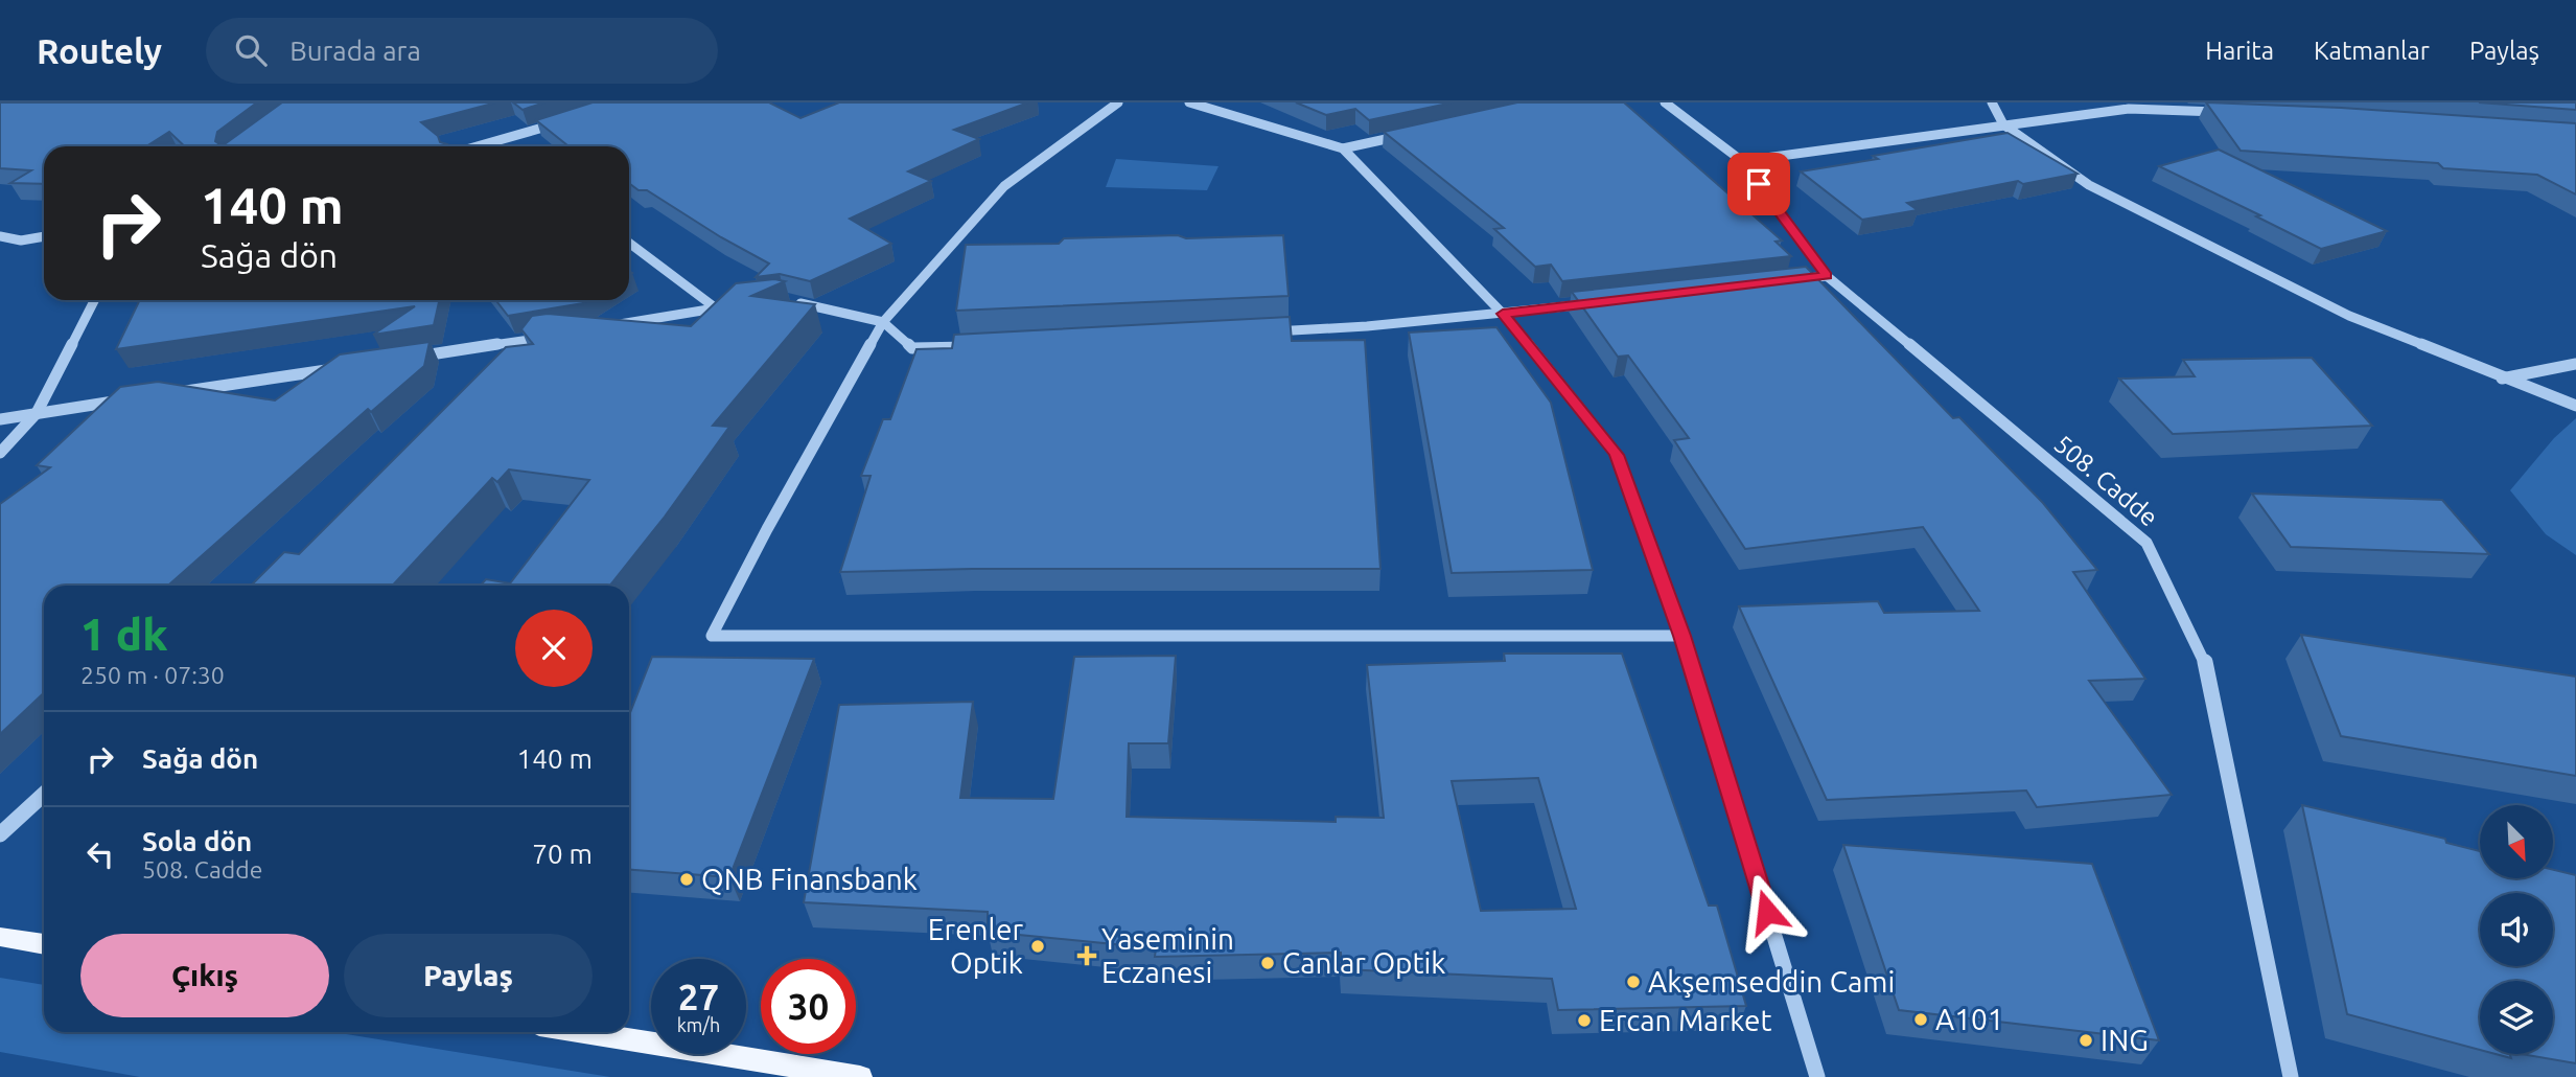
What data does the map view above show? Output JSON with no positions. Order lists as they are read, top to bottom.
{
  "streets": {
    "street": ["508. Cadde"]
  },
  "places": {
    "other": [
      "QNB Finansbank",
      "Erenler Optik",
      "Canlar Optik",
      "Akşemseddin Cami",
      "A101",
      "Ercan Market",
      "ING"
    ],
    "health": ["Yaseminin Eczanesi"]
  },
  "north": "bottom right",
  "page": {
    "header": "Routely",
    "search": "Burada ara",
    "nav": ["Harita", "Katmanlar", "Paylaş"],
    "turn": ["140 m", "Sağa dön"],
    "heading": ["1 dk", "250 m · 07:30"],
    "list": [
      {
        "name": "Sağa dön",
        "value": "140 m"
      },
      {
        "name": "Sola dön",
        "note": "508. Cadde",
        "value": "70 m"
      }
    ],
    "buttons": ["Çıkış", "Paylaş"],
    "speed": "27 km/h",
    "limit": "30"
  }
}
